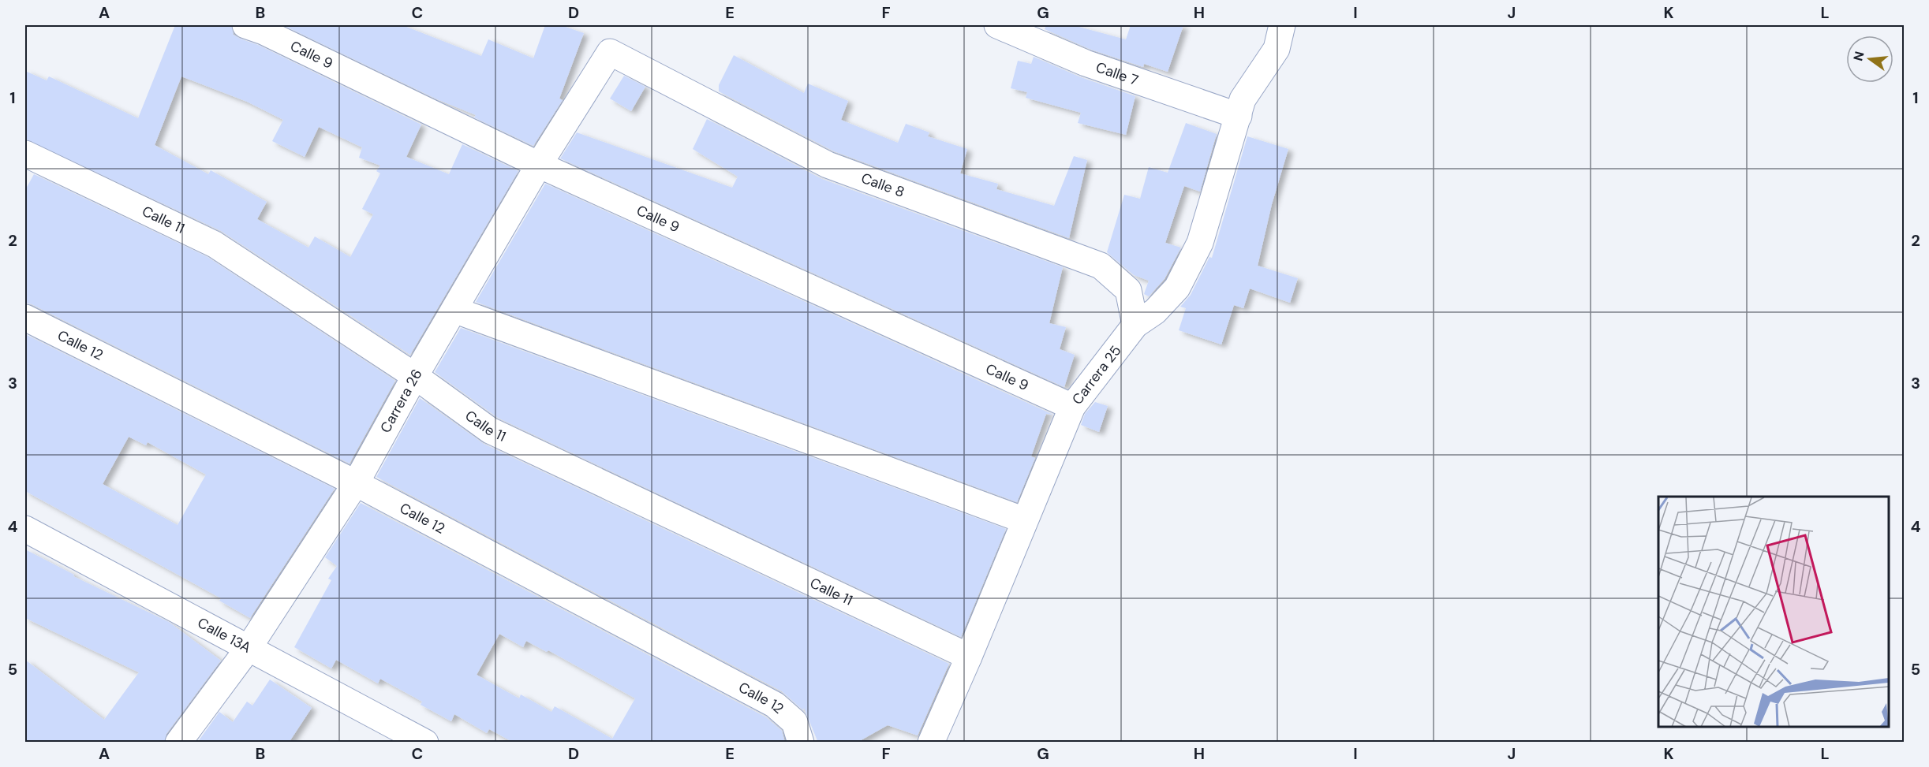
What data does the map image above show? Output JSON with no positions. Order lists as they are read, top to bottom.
{
  "streets": {
    "street": [
      "Calle 9",
      "Calle 7",
      "Calle 8",
      "Calle 11",
      "Calle 12",
      "Carrera 25",
      "Carrera 26",
      "Calle 13A"
    ]
  },
  "crossings": [
    ["Calle 9", "Carrera 25"],
    ["Calle 9", "Carrera 26"],
    ["Calle 7", "Carrera 25"],
    ["Calle 8", "Carrera 25"],
    ["Calle 8", "Carrera 26"],
    ["Calle 11", "Carrera 25"],
    ["Calle 11", "Carrera 26"],
    ["Calle 12", "Carrera 26"],
    ["Carrera 26", "Calle 13A"]
  ],
  "north": "left",
  "grid": {
    "columns": [
      "A",
      "B",
      "C",
      "D",
      "E",
      "F",
      "G",
      "H",
      "I",
      "J",
      "K",
      "L"
    ],
    "rows": [
      "1",
      "2",
      "3",
      "4",
      "5"
    ]
  }
}
